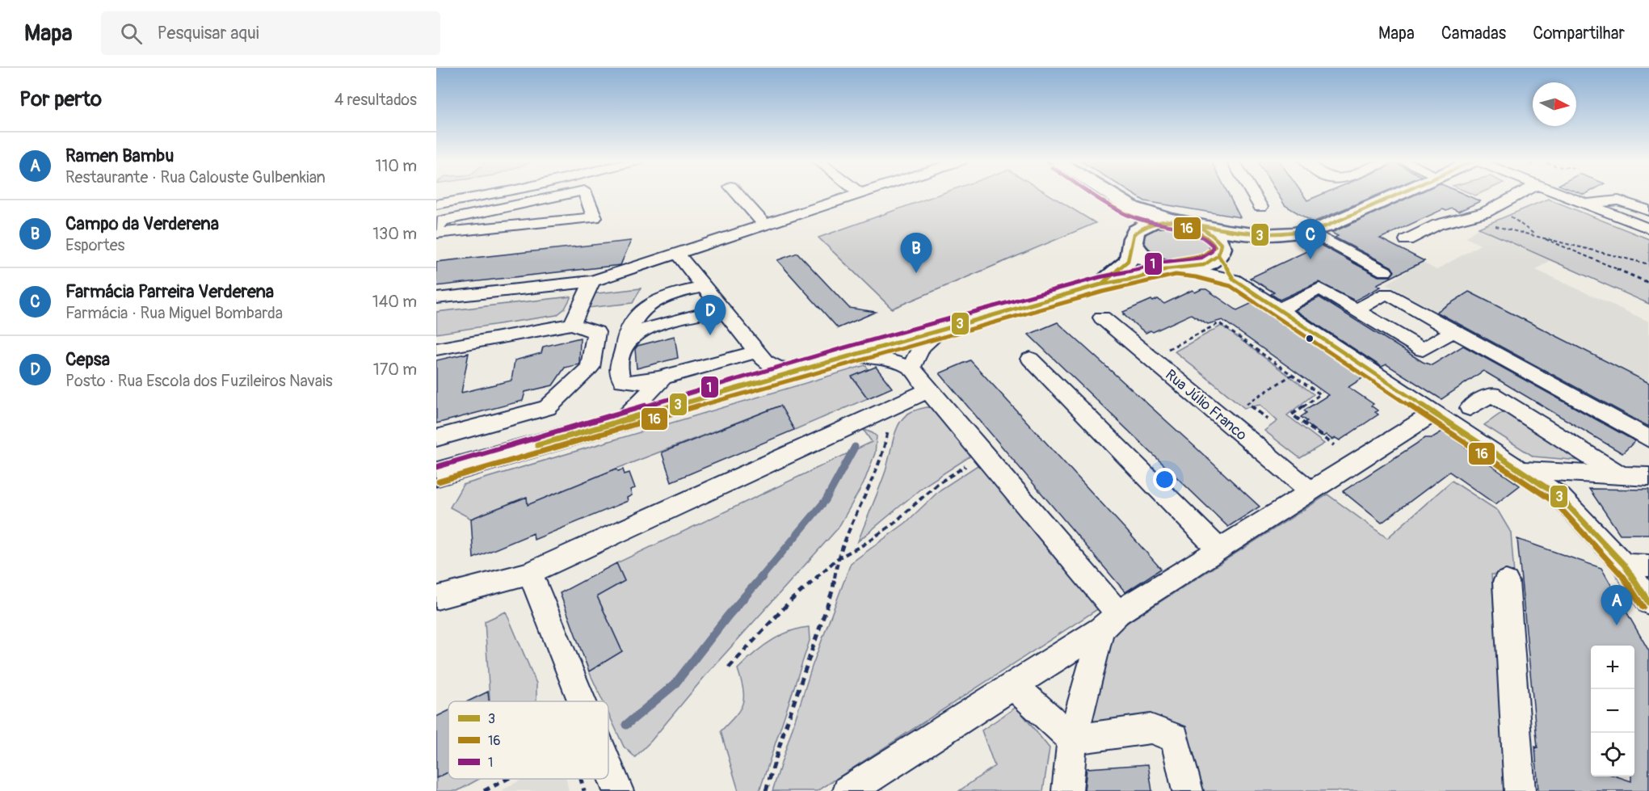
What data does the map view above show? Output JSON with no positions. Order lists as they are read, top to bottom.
{
  "streets": {
    "street": ["Rua Júlio Franco"]
  },
  "lines": ["transit line 3", "transit line 16", "transit line 1"],
  "legend": ["3", "16", "1"],
  "north": "right",
  "page": {
    "header": "Mapa",
    "search": "Pesquisar aqui",
    "nav": ["Mapa", "Camadas", "Compartilhar"],
    "heading": ["Por perto", "4 resultados"],
    "list": [
      {
        "mark": "A",
        "name": "Ramen Bambu",
        "note": "Restaurante · Rua Calouste Gulbenkian",
        "value": "110 m"
      },
      {
        "mark": "B",
        "name": "Campo da Verderena",
        "note": "Esportes",
        "value": "130 m"
      },
      {
        "mark": "C",
        "name": "Farmácia Parreira Verderena",
        "note": "Farmácia · Rua Miguel Bombarda",
        "value": "140 m"
      },
      {
        "mark": "D",
        "name": "Cepsa",
        "note": "Posto · Rua Escola dos Fuzileiros Navais",
        "value": "170 m"
      }
    ],
    "pins": [
      "C",
      "B",
      "D",
      "A"
    ],
    "map_buttons": ["+", "−"]
  }
}
